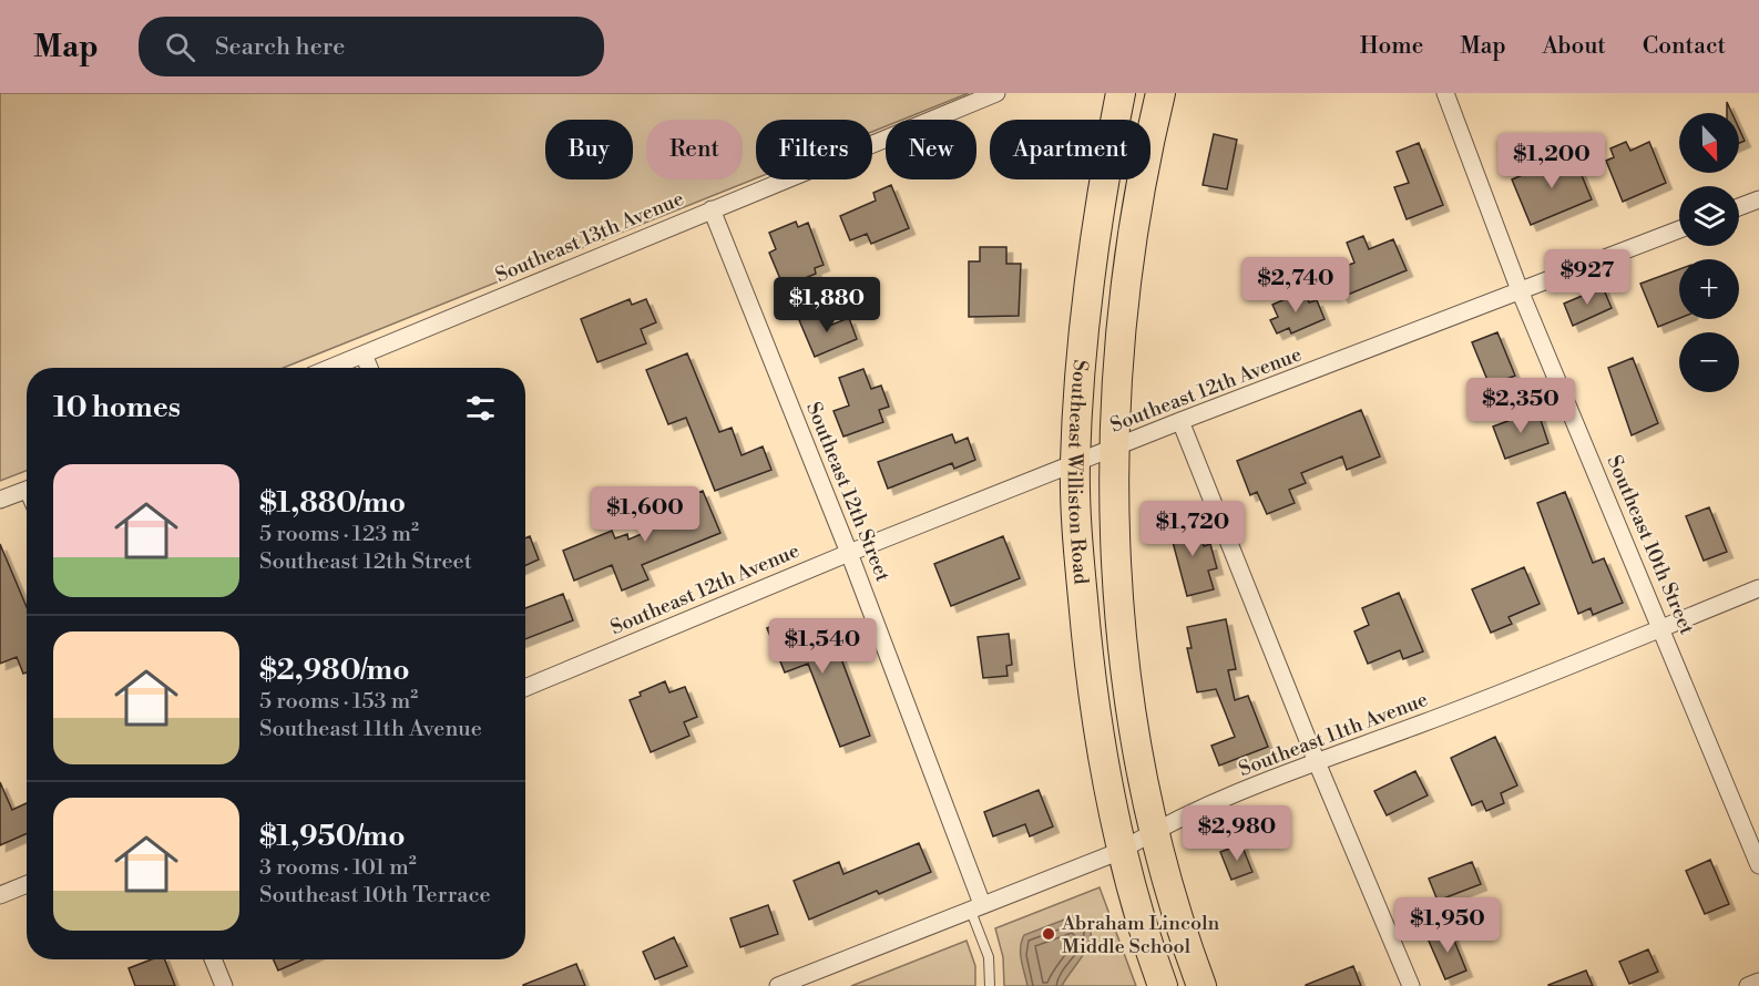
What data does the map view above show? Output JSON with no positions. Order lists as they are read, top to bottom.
{
  "streets": {
    "highway": ["Southeast Williston Road"],
    "street": [
      "Southeast 13th Avenue",
      "Southeast 12th Avenue",
      "Southeast 12th Street",
      "Southeast 10th Street",
      "Southeast 11th Avenue"
    ]
  },
  "crossings": [
    ["Southeast 13th Avenue", "Southeast 12th Street"],
    ["Southeast 12th Avenue", "Southeast Williston Road"],
    ["Southeast 12th Avenue", "Southeast 12th Street"],
    ["Southeast 12th Avenue", "Southeast 10th Street"],
    ["Southeast Williston Road", "Southeast 11th Avenue"],
    ["Southeast 12th Street", "Southeast 11th Avenue"],
    ["Southeast 10th Street", "Southeast 11th Avenue"]
  ],
  "places": ["Abraham Lincoln Middle School"],
  "north": "bottom",
  "page": {
    "header": "Map",
    "search": "Search here",
    "nav": [
      "Home",
      "Map",
      "About",
      "Contact"
    ],
    "map_buttons": ["+", "−"],
    "chip": [
      "Buy",
      "Rent",
      "Filters",
      "New",
      "Apartment"
    ],
    "price": [
      "$1,200",
      "$927",
      "$2,740",
      "$1,880",
      "$2,350",
      "$1,600",
      "$1,720",
      "$1,540",
      "$2,980",
      "$1,950"
    ],
    "heading": "10 homes",
    "list": [
      {
        "name": "$1,880/mo",
        "note": "5 rooms · 123 m² · Southeast 12th Street"
      },
      {
        "name": "$2,980/mo",
        "note": "5 rooms · 153 m² · Southeast 11th Avenue"
      },
      {
        "name": "$1,950/mo",
        "note": "3 rooms · 101 m² · Southeast 10th Terrace"
      }
    ]
  }
}
